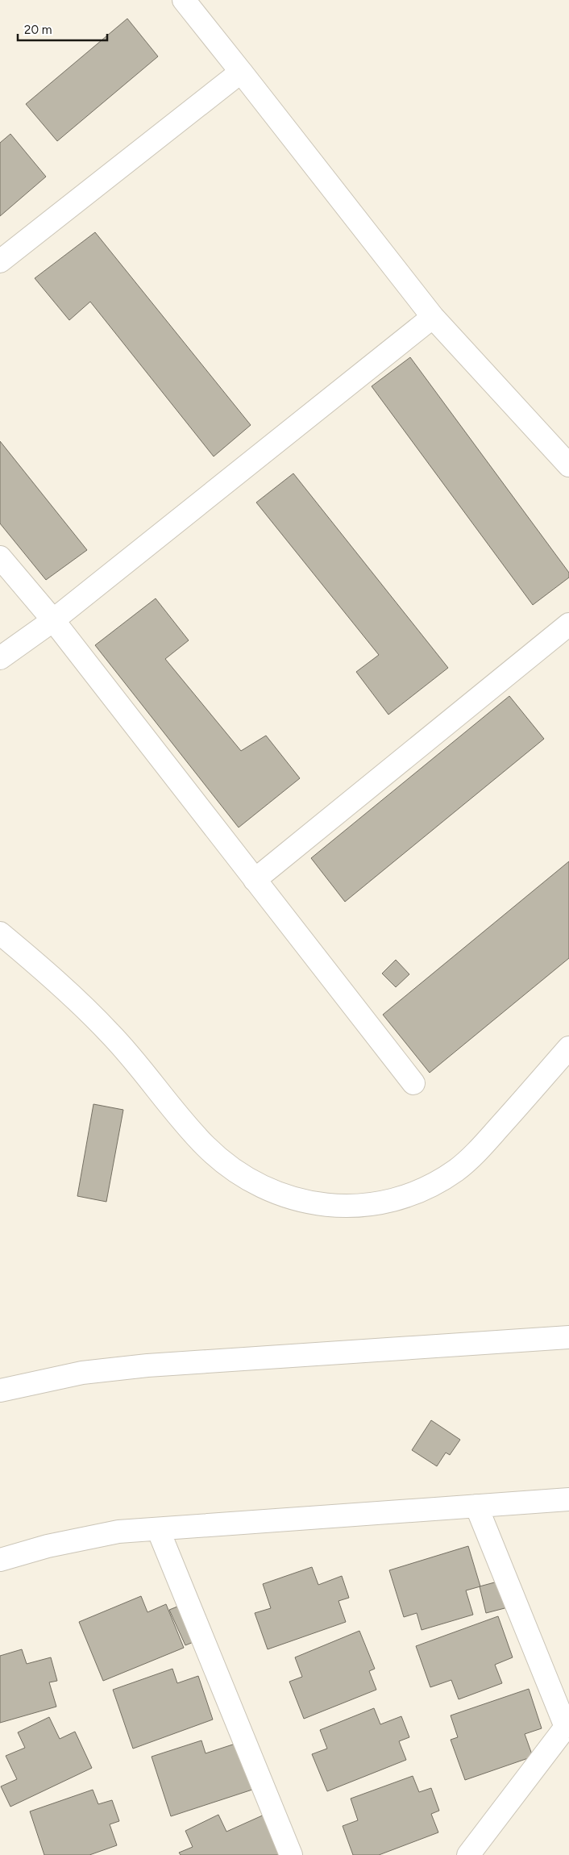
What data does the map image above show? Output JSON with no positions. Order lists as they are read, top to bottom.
{
  "scale_bar": "20 m"
}
